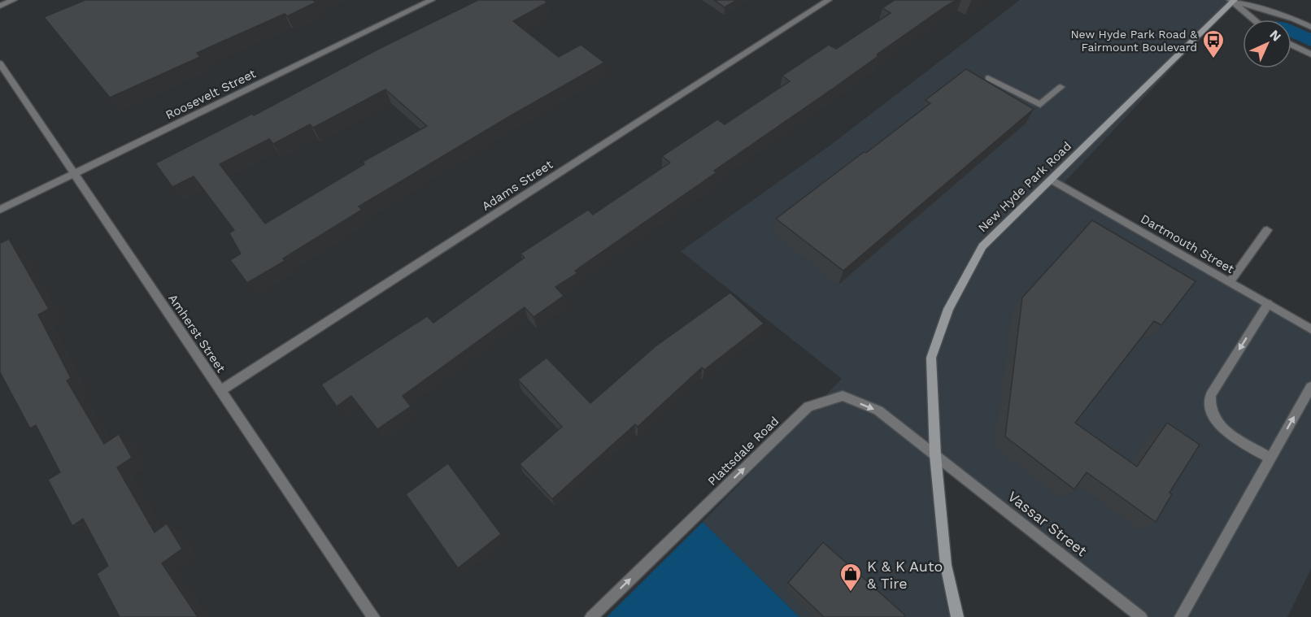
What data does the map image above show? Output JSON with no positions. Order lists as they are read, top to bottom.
{
  "streets": {
    "main road": ["New Hyde Park Road"],
    "street": [
      "Roosevelt Street",
      "Adams Street",
      "Dartmouth Street",
      "Amherst Street",
      "Plattsdale Road",
      "Vassar Street"
    ]
  },
  "crossings": [
    ["Roosevelt Street", "Amherst Street"],
    ["Adams Street", "Amherst Street"],
    ["New Hyde Park Road", "Dartmouth Street"],
    ["New Hyde Park Road", "Plattsdale Road"],
    ["New Hyde Park Road", "Vassar Street"],
    ["Plattsdale Road", "Vassar Street"]
  ],
  "one_way": ["Plattsdale Road"],
  "places": {
    "bus stop": ["New Hyde Park Road & Fairmount Boulevard"],
    "shop": ["K & K Auto & Tire"]
  },
  "north": "top right"
}
